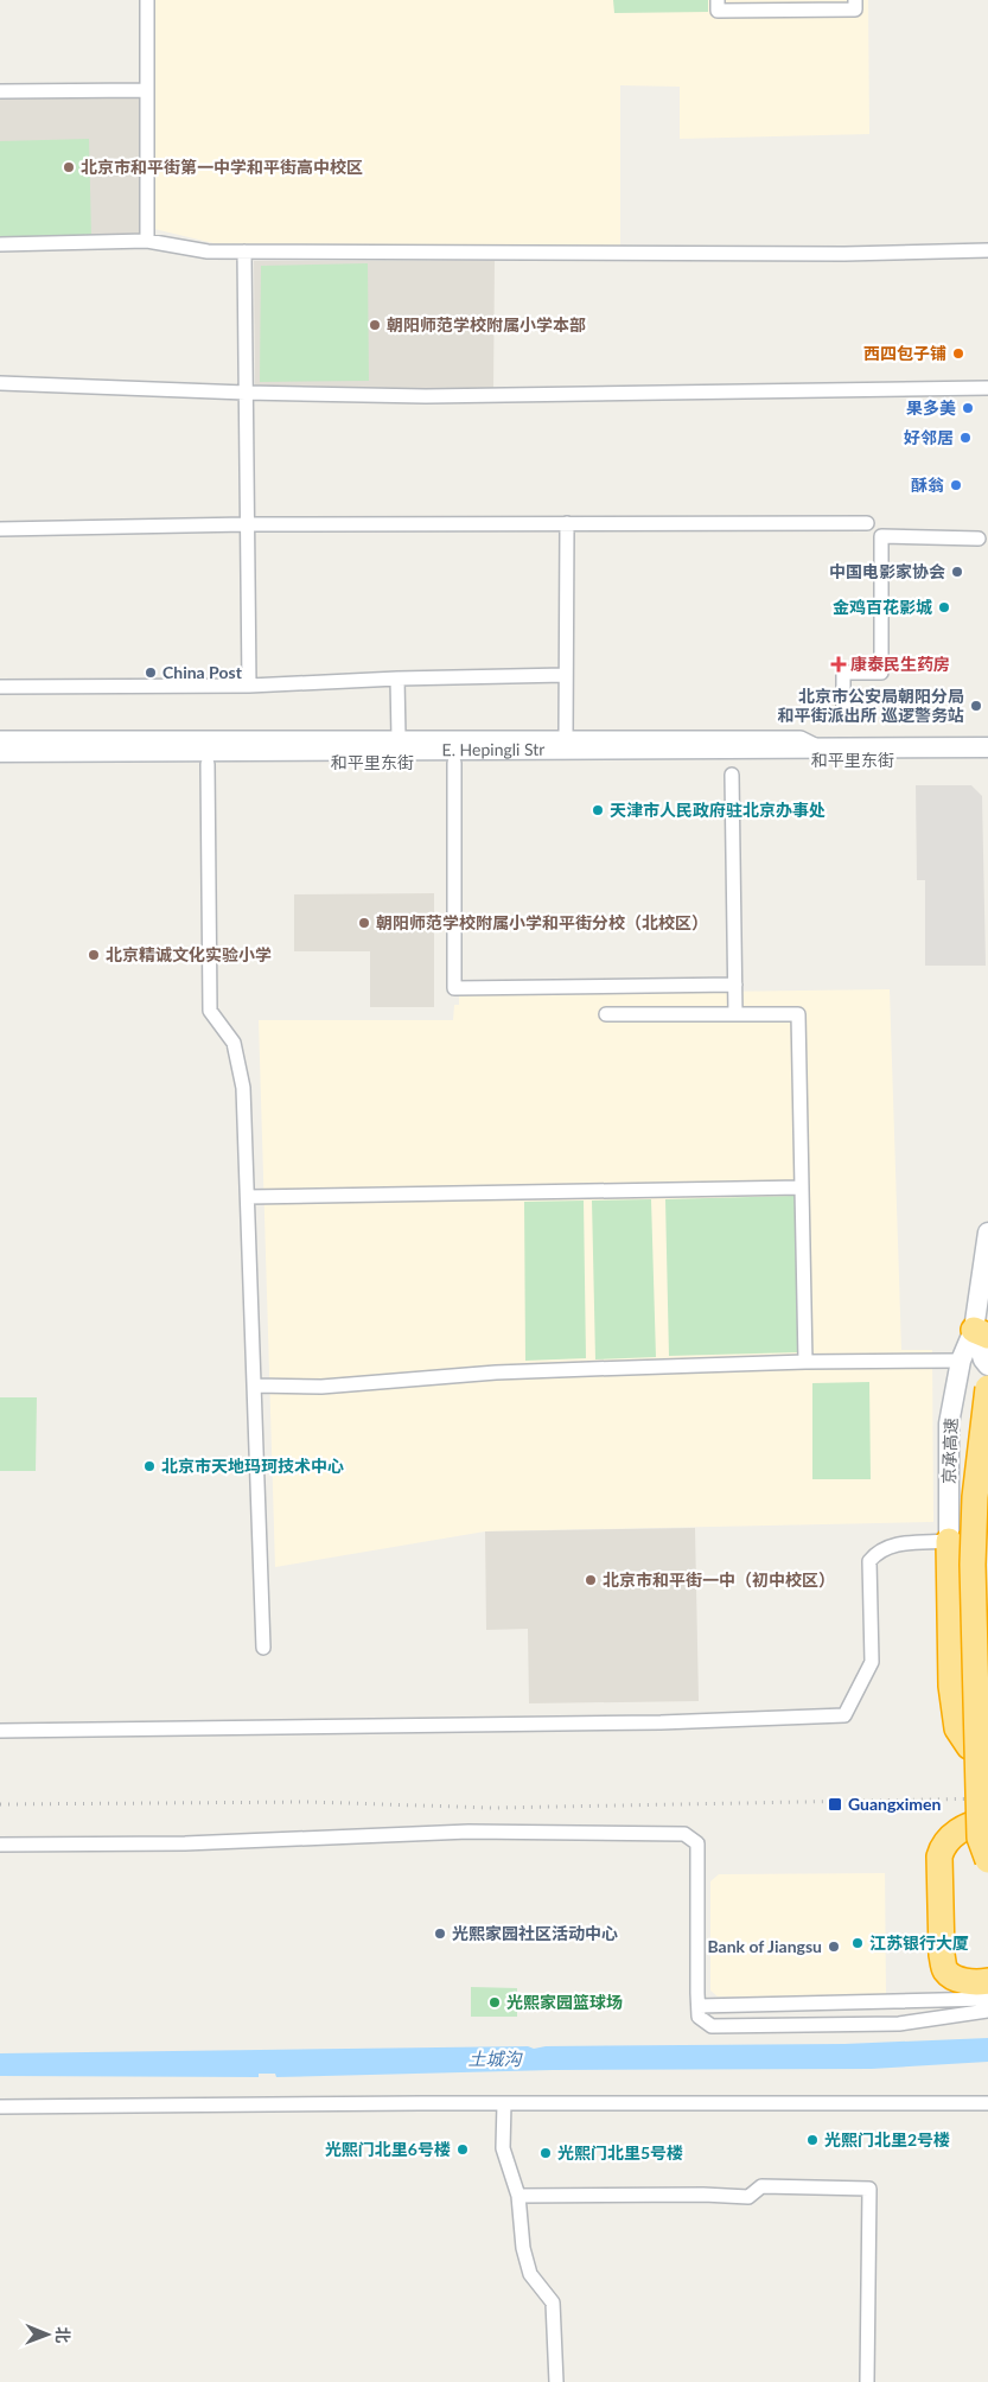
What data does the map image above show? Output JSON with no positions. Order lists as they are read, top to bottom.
{
  "streets": {
    "street": ["E. Hepingli Str", "和平里东街", "京承高速"]
  },
  "water": ["土城沟"],
  "places": {
    "other": [
      "北京市和平街第一中学和平街高中校区",
      "朝阳师范学校附属小学本部",
      "西四包子铺",
      "果多美",
      "好邻居",
      "酥翁",
      "中国电影家协会",
      "金鸡百花影城",
      "China Post",
      "北京市公安局朝阳分局 和平街派出所 巡逻警务站",
      "天津市人民政府驻北京办事处",
      "朝阳师范学校附属小学和平街分校（北校区）",
      "北京精诚文化实验小学",
      "北京市天地玛珂技术中心",
      "北京市和平街一中（初中校区）",
      "光熙家园社区活动中心",
      "江苏银行大厦",
      "Bank of Jiangsu",
      "光熙家园篮球场",
      "光熙门北里2号楼",
      "光熙门北里6号楼",
      "光熙门北里5号楼"
    ],
    "health": ["康泰民生药房"],
    "transit": ["Guangximen"]
  },
  "north": "right"
}
